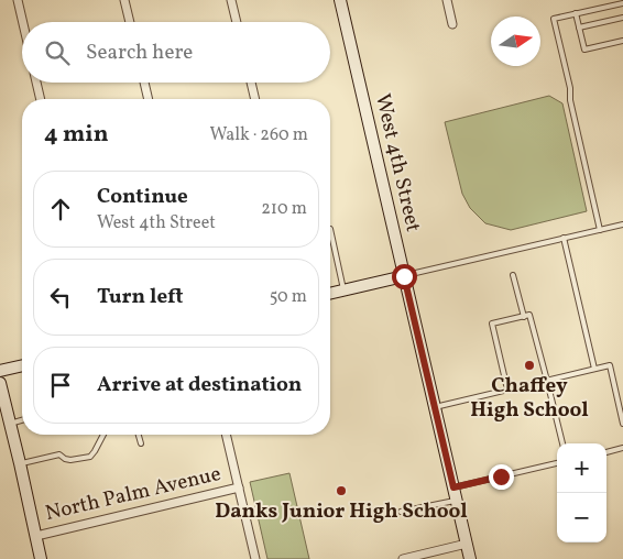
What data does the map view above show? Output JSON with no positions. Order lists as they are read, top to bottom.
{
  "streets": {
    "main road": ["West 4th Street"],
    "street": ["North Palm Avenue"]
  },
  "places": ["Chaffey High School", "Danks Junior High School"],
  "north": "right",
  "page": {
    "search": "Search here",
    "heading": ["4 min", "Walk · 260 m"],
    "list": [
      ["Continue", "West 4th Street", "210 m"],
      ["Turn left", "50 m"],
      "Arrive at destination"
    ],
    "map_buttons": ["+", "−"]
  }
}
